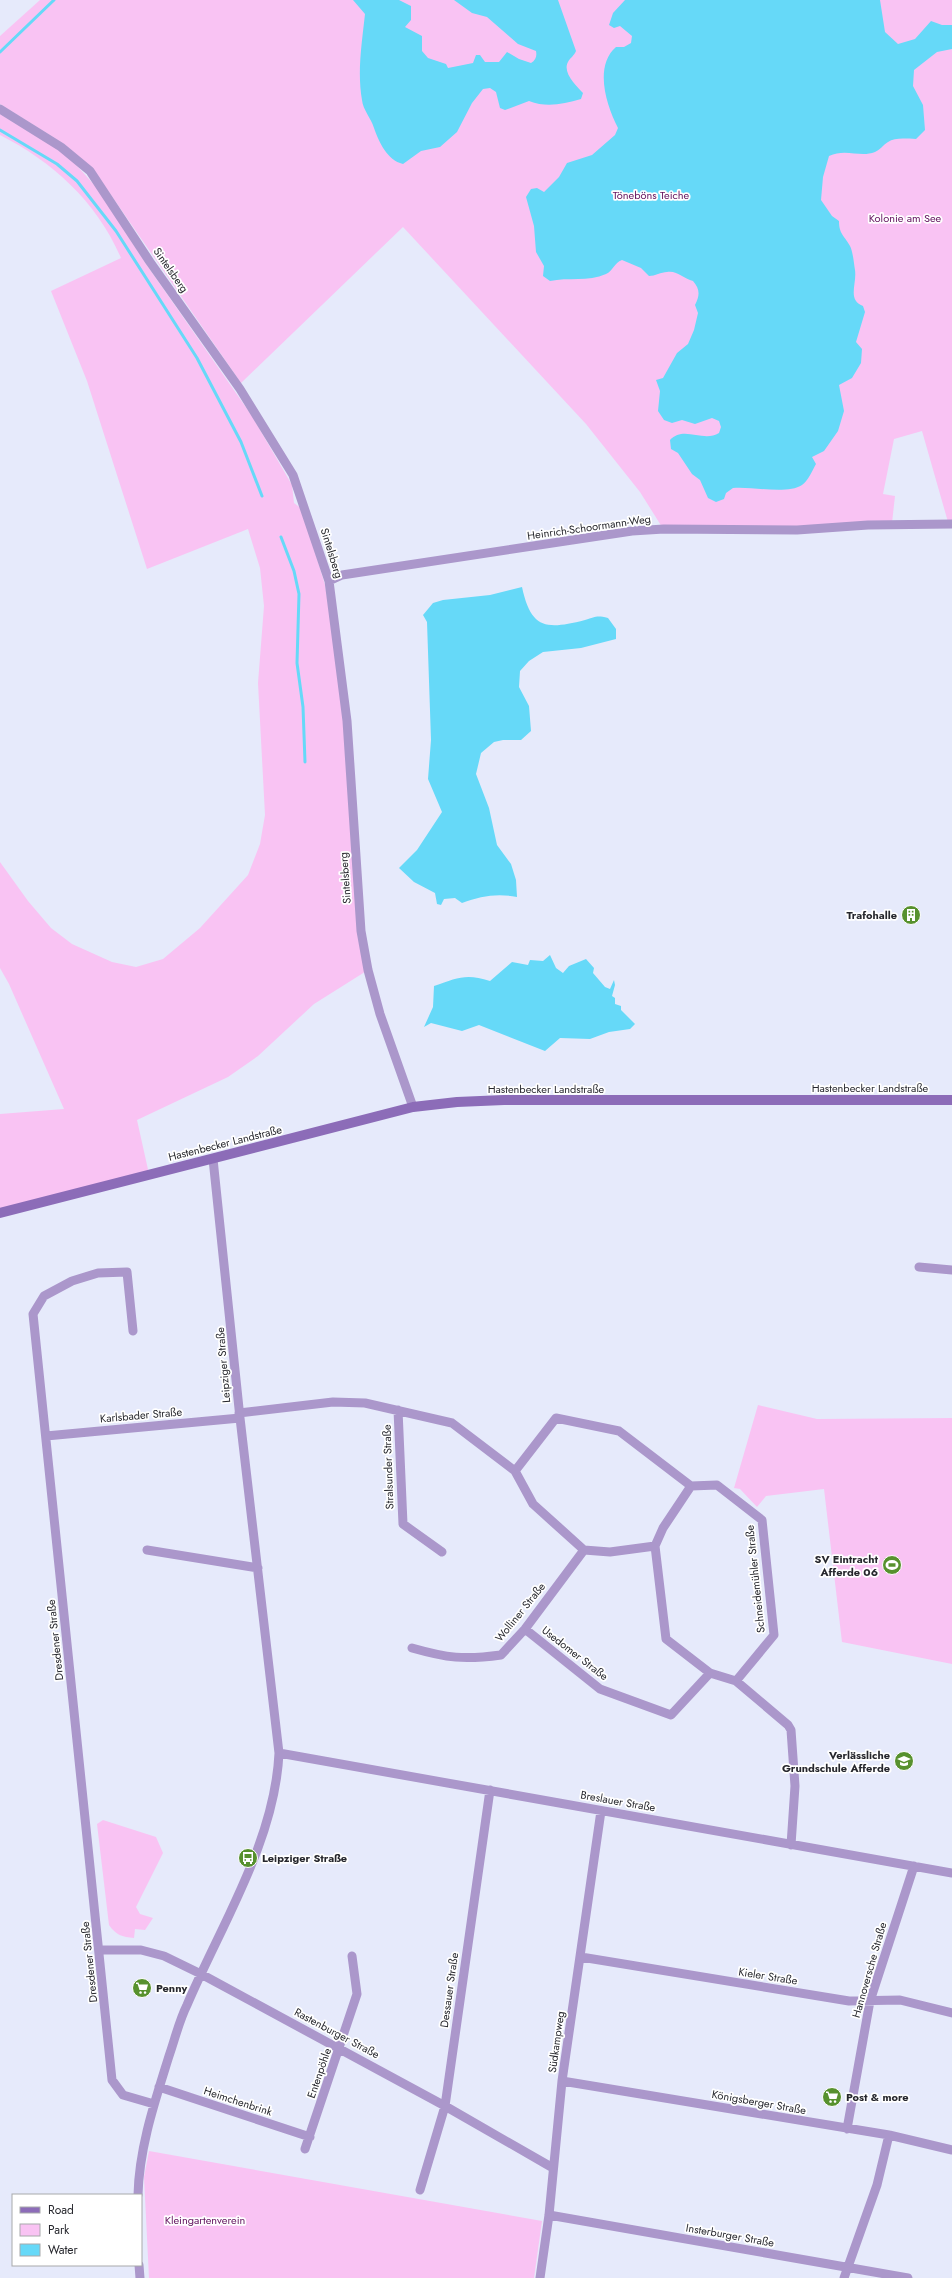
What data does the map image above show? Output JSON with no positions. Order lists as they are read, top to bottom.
{
  "streets": {
    "main road": ["Hastenbecker Landstraße"],
    "street": [
      "Sintelsberg",
      "Heinrich-Schoormann-Weg",
      "Leipziger Straße",
      "Karlsbader Straße",
      "Stralsunder Straße",
      "Schneidemühler Straße",
      "Wolliner Straße",
      "Dresdener Straße",
      "Usedomer Straße",
      "Breslauer Straße",
      "Hannoversche Straße",
      "Kieler Straße",
      "Dessauer Straße",
      "Rastenburger Straße",
      "Südkampweg",
      "Entenpöhle",
      "Heimchenbrink",
      "Königsberger Straße",
      "Insterburger Straße"
    ]
  },
  "crossings": [
    ["Sintelsberg", "Heinrich-Schoormann-Weg"],
    ["Sintelsberg", "Hastenbecker Landstraße"],
    ["Hastenbecker Landstraße", "Leipziger Straße"],
    ["Leipziger Straße", "Karlsbader Straße"],
    ["Leipziger Straße", "Dresdener Straße"],
    ["Leipziger Straße", "Breslauer Straße"],
    ["Leipziger Straße", "Rastenburger Straße"],
    ["Leipziger Straße", "Heimchenbrink"],
    ["Karlsbader Straße", "Stralsunder Straße"],
    ["Karlsbader Straße", "Dresdener Straße"],
    ["Wolliner Straße", "Usedomer Straße"],
    ["Dresdener Straße", "Rastenburger Straße"],
    ["Breslauer Straße", "Hannoversche Straße"],
    ["Breslauer Straße", "Dessauer Straße"],
    ["Breslauer Straße", "Südkampweg"],
    ["Hannoversche Straße", "Kieler Straße"],
    ["Hannoversche Straße", "Königsberger Straße"],
    ["Kieler Straße", "Südkampweg"],
    ["Dessauer Straße", "Rastenburger Straße"],
    ["Rastenburger Straße", "Südkampweg"],
    ["Rastenburger Straße", "Entenpöhle"],
    ["Südkampweg", "Königsberger Straße"],
    ["Südkampweg", "Insterburger Straße"],
    ["Entenpöhle", "Heimchenbrink"]
  ],
  "parks": ["Töneböns Teiche", "Kolonie am See", "Kleingartenverein"],
  "places": {
    "building": ["Trafohalle"],
    "sports": ["SV Eintracht Afferde 06"],
    "school or university": ["Verlässliche Grundschule Afferde"],
    "bus stop": ["Leipziger Straße"],
    "supermarket": ["Penny", "Post & more"]
  },
  "legend": ["Road", "Park", "Water"]
}
